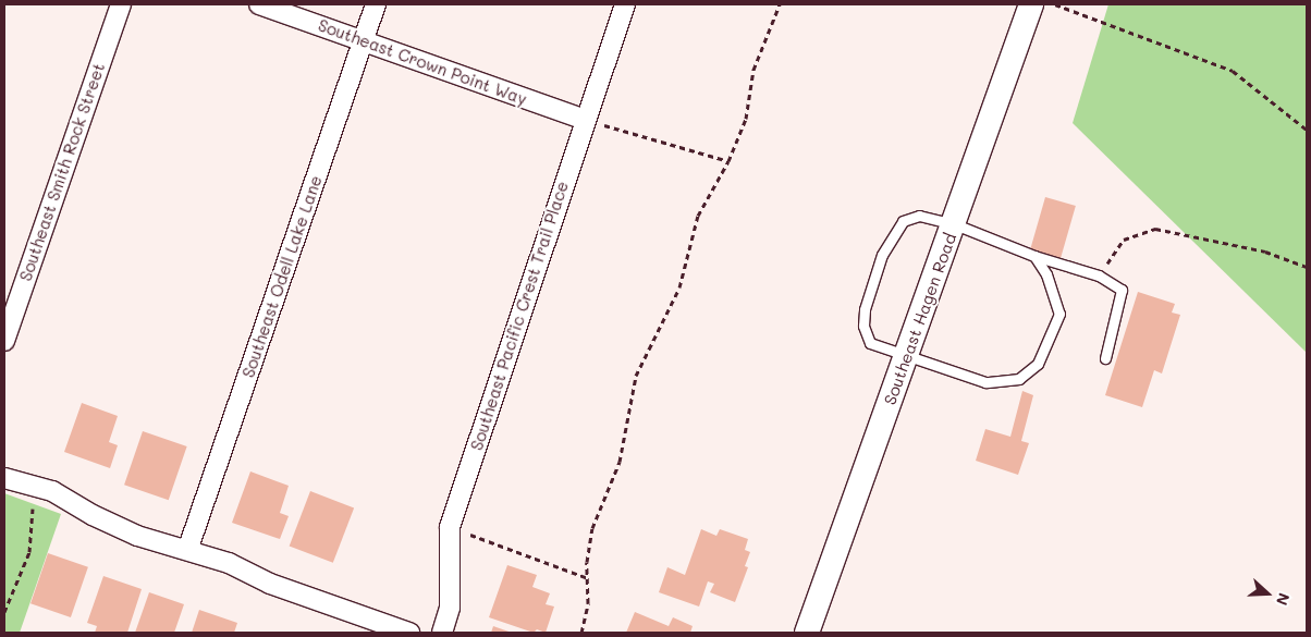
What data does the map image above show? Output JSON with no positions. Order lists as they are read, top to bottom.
{
  "streets": {
    "street": [
      "Southeast Crown Point Way",
      "Southeast Smith Rock Street",
      "Southeast Odell Lake Lane",
      "Southeast Pacific Crest Trail Place",
      "Southeast Hagen Road"
    ]
  },
  "crossings": [
    ["Southeast Crown Point Way", "Southeast Odell Lake Lane"],
    ["Southeast Crown Point Way", "Southeast Pacific Crest Trail Place"]
  ],
  "north": "right"
}
